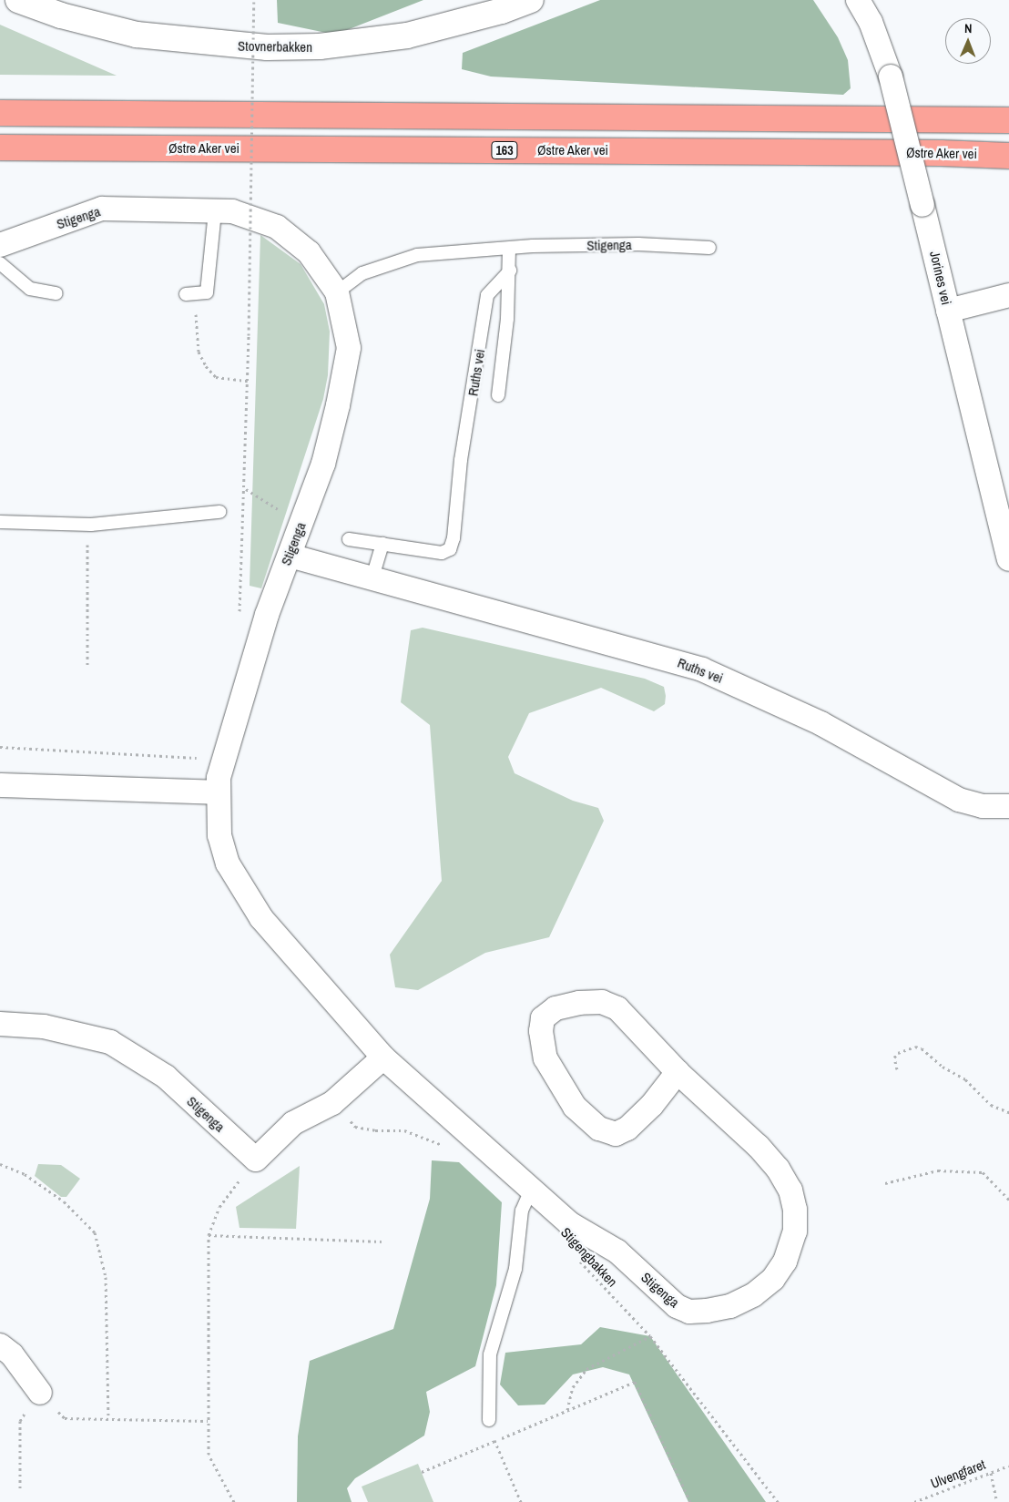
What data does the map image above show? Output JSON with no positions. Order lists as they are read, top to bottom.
{
  "streets": {
    "highway": ["Østre Aker vei", "163"],
    "street": [
      "Stovnerbakken",
      "Stigenga",
      "Jorines vei",
      "Ruths vei"
    ],
    "path": ["Stigengbakken", "Ulvengfaret"]
  },
  "crossings": [
    ["Stigenga", "Ruths vei"]
  ],
  "north": "top"
}
